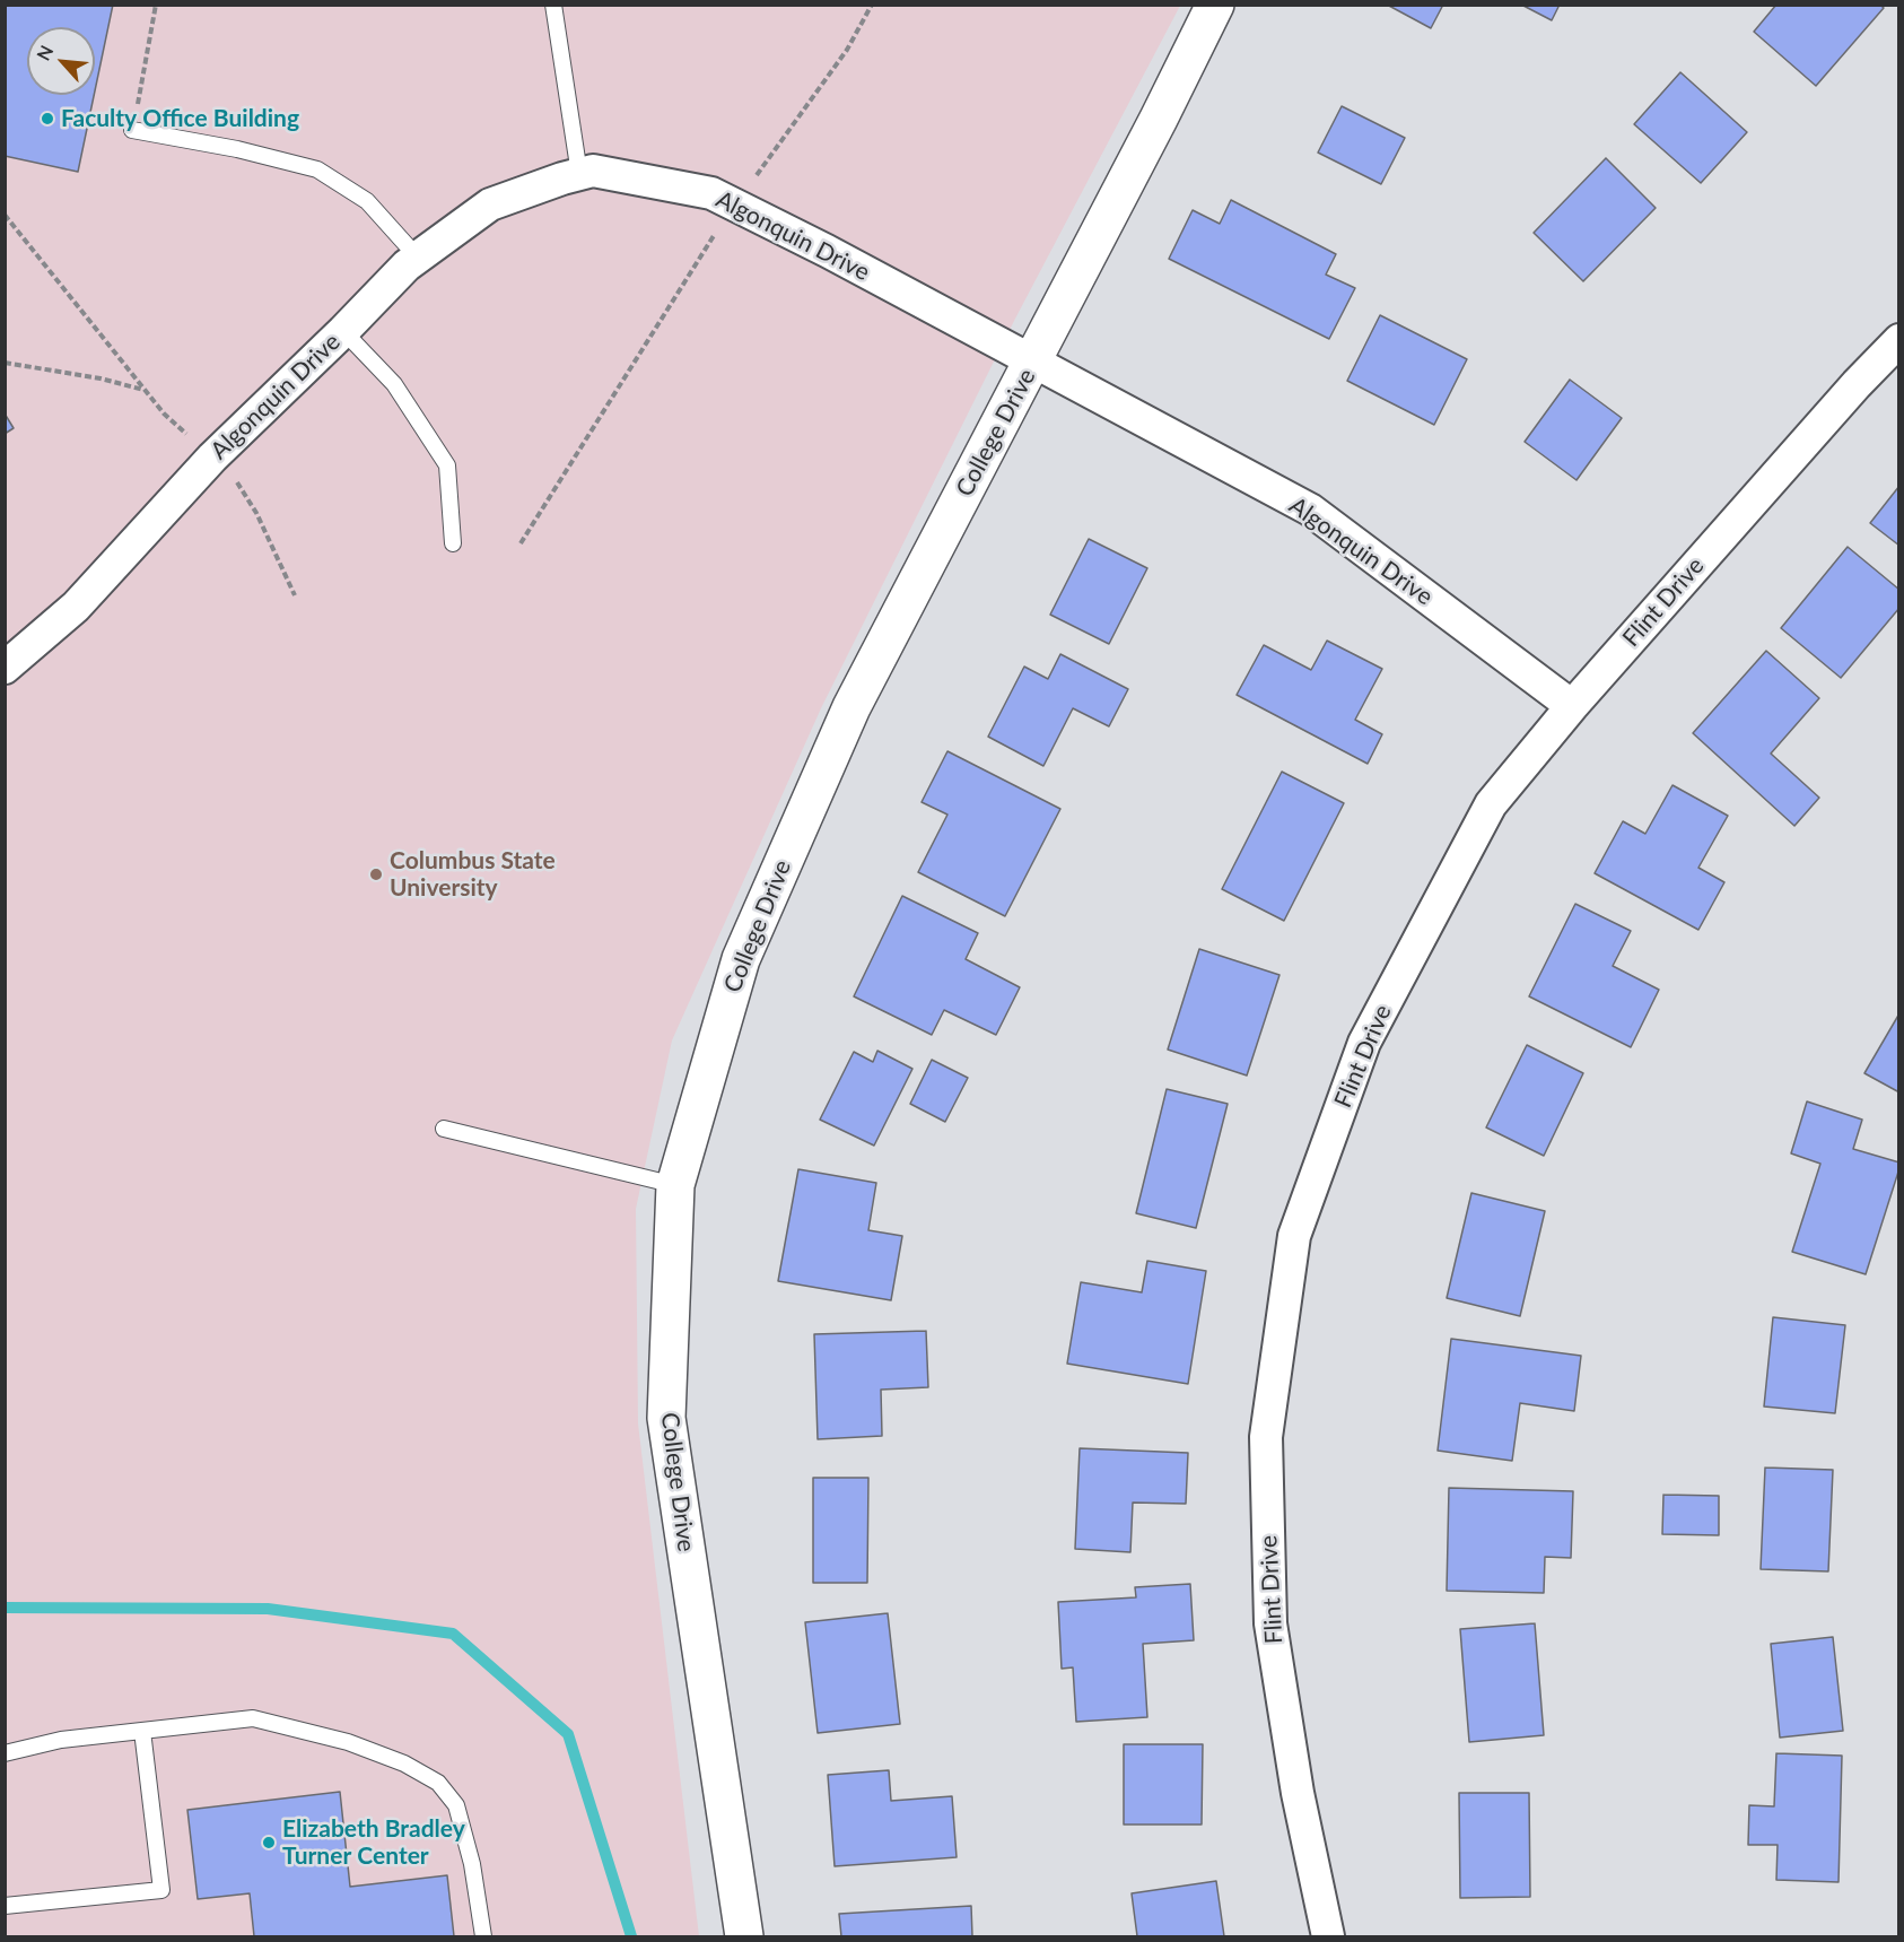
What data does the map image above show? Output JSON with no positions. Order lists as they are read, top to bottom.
{
  "streets": {
    "street": ["Algonquin Drive", "College Drive", "Flint Drive"]
  },
  "crossings": [
    ["Algonquin Drive", "College Drive"],
    ["Algonquin Drive", "Flint Drive"]
  ],
  "places": ["Faculty Office Building", "Columbus State University", "Elizabeth Bradley Turner Center"],
  "north": "top left"
}
